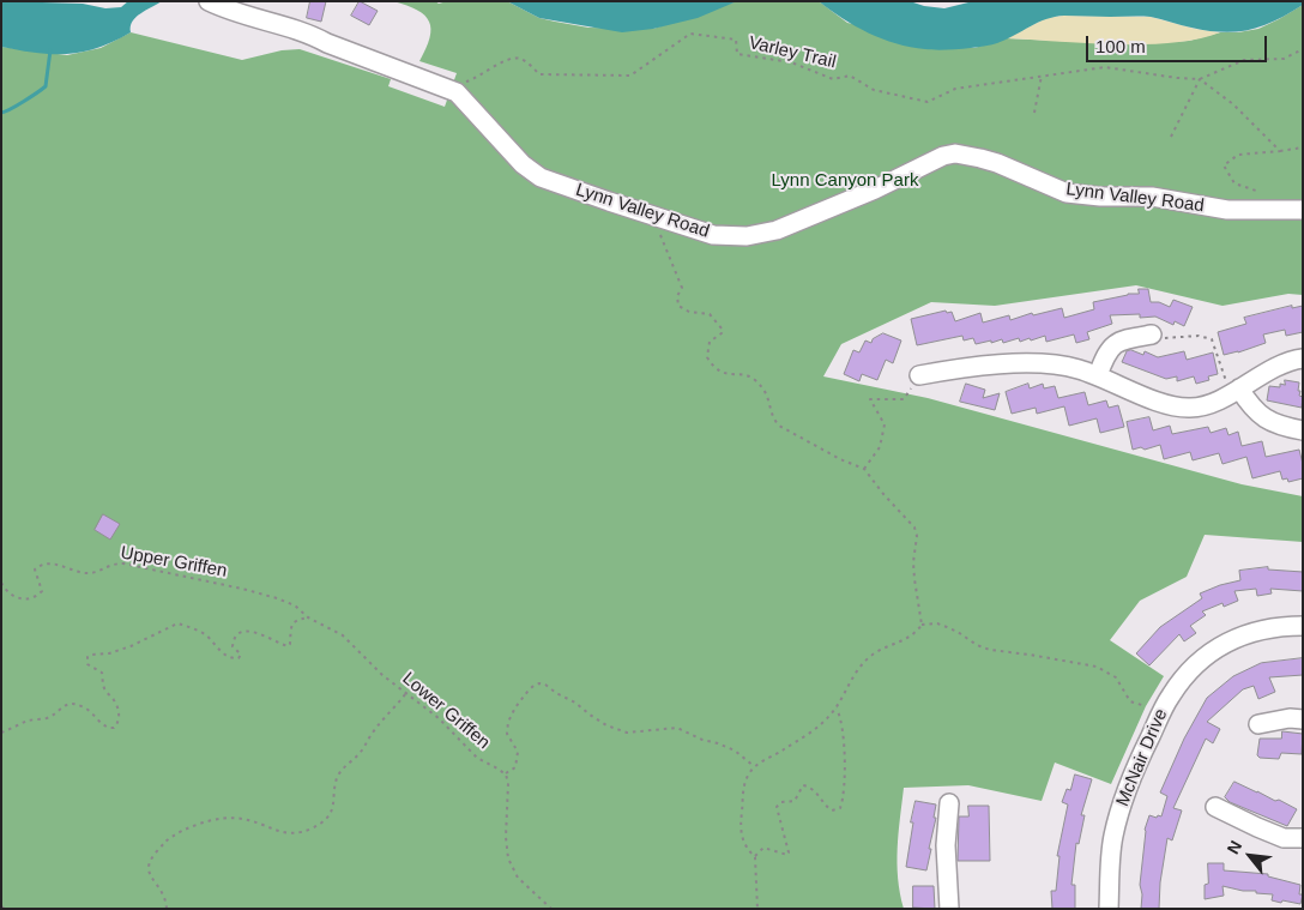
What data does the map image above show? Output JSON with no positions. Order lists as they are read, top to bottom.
{
  "streets": {
    "street": ["Lynn Valley Road", "McNair Drive"],
    "path": ["Varley Trail", "Upper Griffen", "Lower Griffen"]
  },
  "crossings": [
    ["Varley Trail", "Lynn Valley Road"],
    ["Upper Griffen", "Lower Griffen"]
  ],
  "parks": ["Lynn Canyon Park"],
  "scale_bar": "100 m",
  "north": "top left"
}
